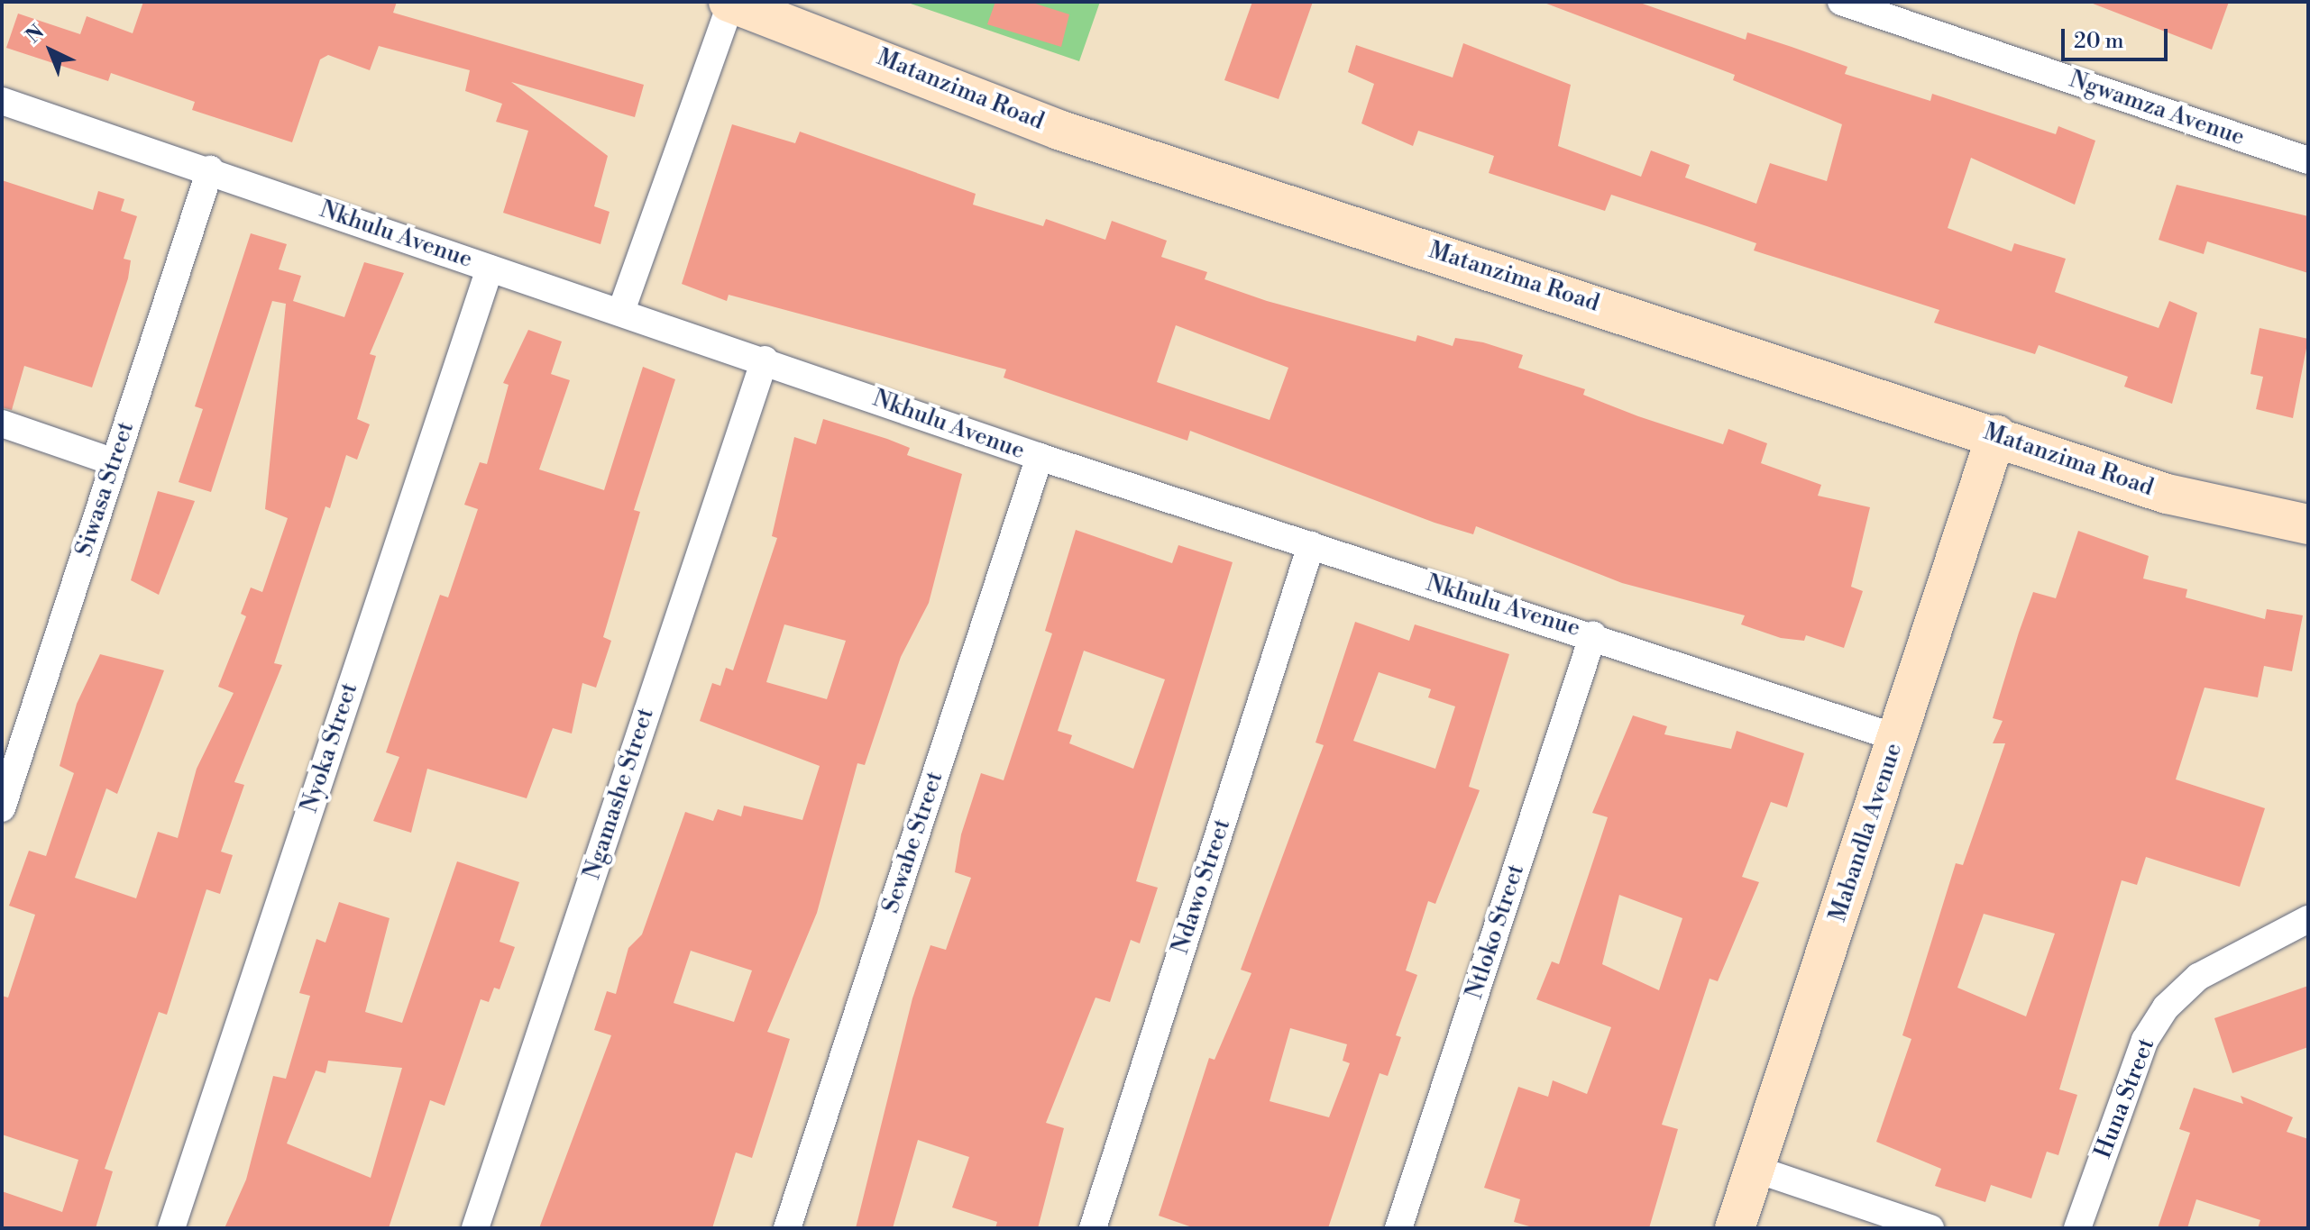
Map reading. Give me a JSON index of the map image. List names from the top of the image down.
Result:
{
  "streets": {
    "street": [
      "Matanzima Road",
      "Ngwamza Avenue",
      "Nkhulu Avenue",
      "Siwasa Street",
      "Nyoka Street",
      "Ngamashe Street",
      "Mabandla Avenue",
      "Sewabe Street",
      "Ndawo Street",
      "Ntloko Street",
      "Huna Street"
    ]
  },
  "crossings": [
    ["Matanzima Road", "Mabandla Avenue"],
    ["Nkhulu Avenue", "Siwasa Street"],
    ["Nkhulu Avenue", "Nyoka Street"],
    ["Nkhulu Avenue", "Ngamashe Street"],
    ["Nkhulu Avenue", "Mabandla Avenue"],
    ["Nkhulu Avenue", "Sewabe Street"],
    ["Nkhulu Avenue", "Ndawo Street"],
    ["Nkhulu Avenue", "Ntloko Street"]
  ],
  "scale_bar": "20 m",
  "north": "top left"
}
